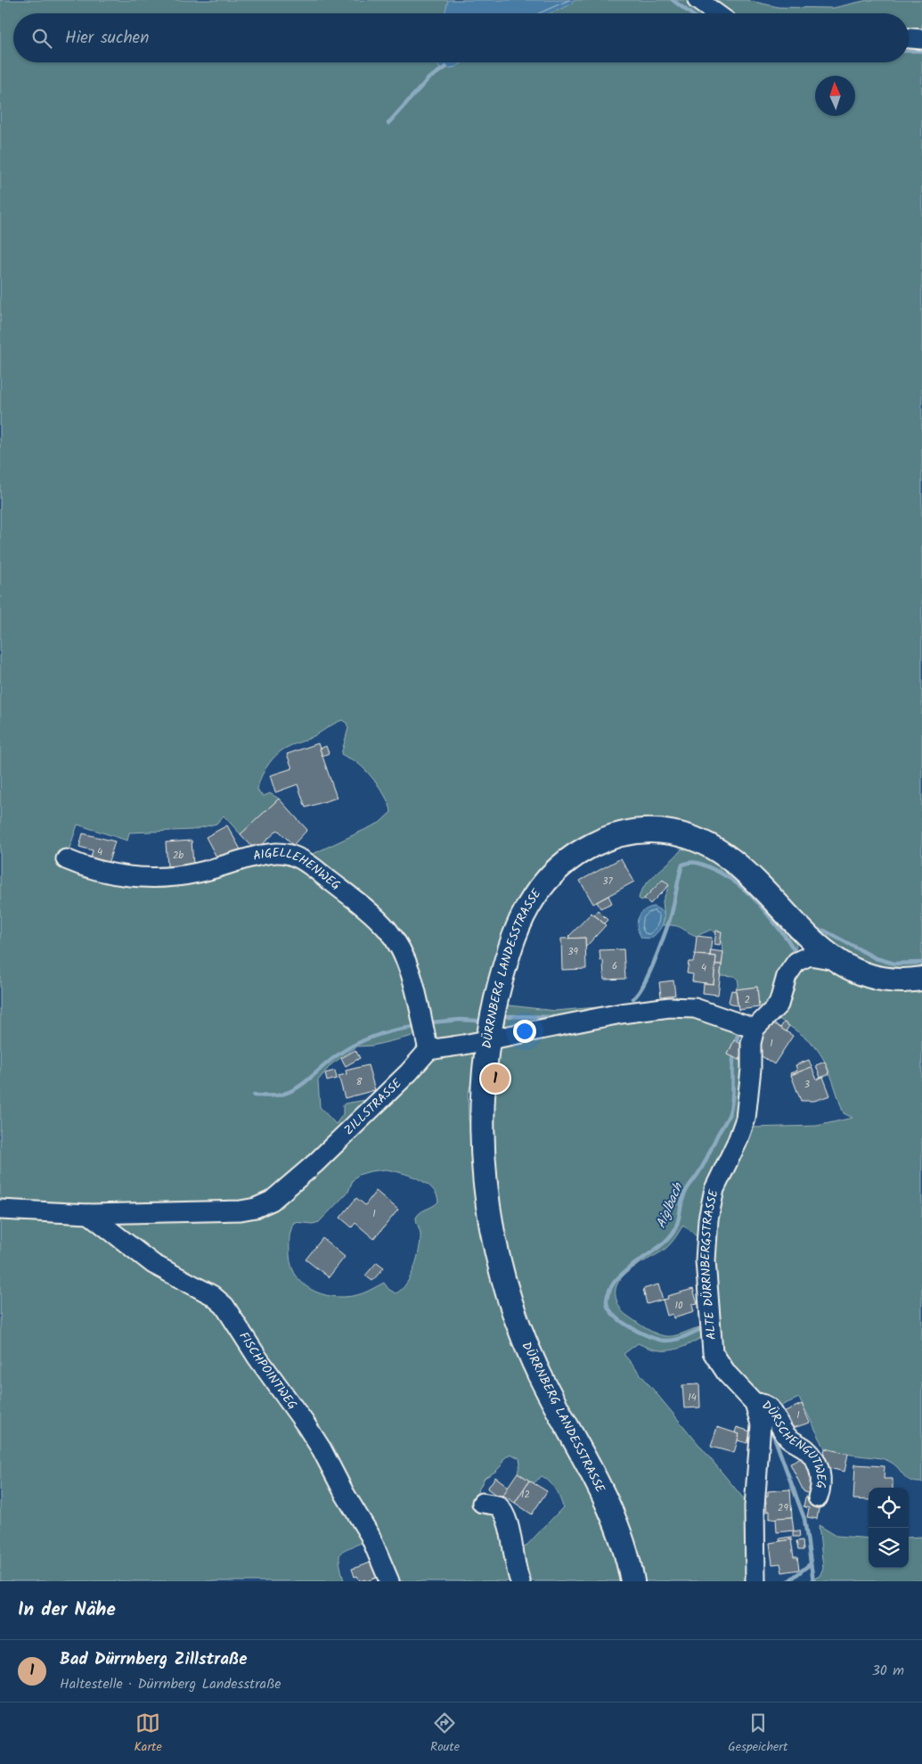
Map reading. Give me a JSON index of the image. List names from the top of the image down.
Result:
{
  "streets": {
    "main road": ["DÜRRNBERG LANDESSTRASSE"],
    "street": [
      "AIGELLEHENWEG",
      "ZILLSTRASSE",
      "ALTE DÜRRNBERGSTRASSE",
      "FISCHPOINTWEG",
      "DÜRSCHENGUTWEG"
    ]
  },
  "crossings": [
    ["AIGELLEHENWEG", "ZILLSTRASSE"],
    ["ZILLSTRASSE", "FISCHPOINTWEG"],
    ["ALTE DÜRRNBERGSTRASSE", "DÜRSCHENGUTWEG"]
  ],
  "water": ["Aiglbach"],
  "house_numbers": [
    "4",
    "2b",
    "37",
    "39",
    "6",
    "4",
    "2",
    "1",
    "8",
    "3",
    "1",
    "10",
    "14",
    "1",
    "12",
    "29"
  ],
  "north": "top",
  "page": {
    "search": "Hier suchen",
    "pins": "1",
    "heading": "In der Nähe",
    "list": [
      {
        "mark": "1",
        "name": "Bad Dürrnberg Zillstraße",
        "note": "Haltestelle · Dürrnberg Landesstraße",
        "value": "30 m"
      }
    ],
    "nav": ["Karte", "Route", "Gespeichert"]
  }
}
